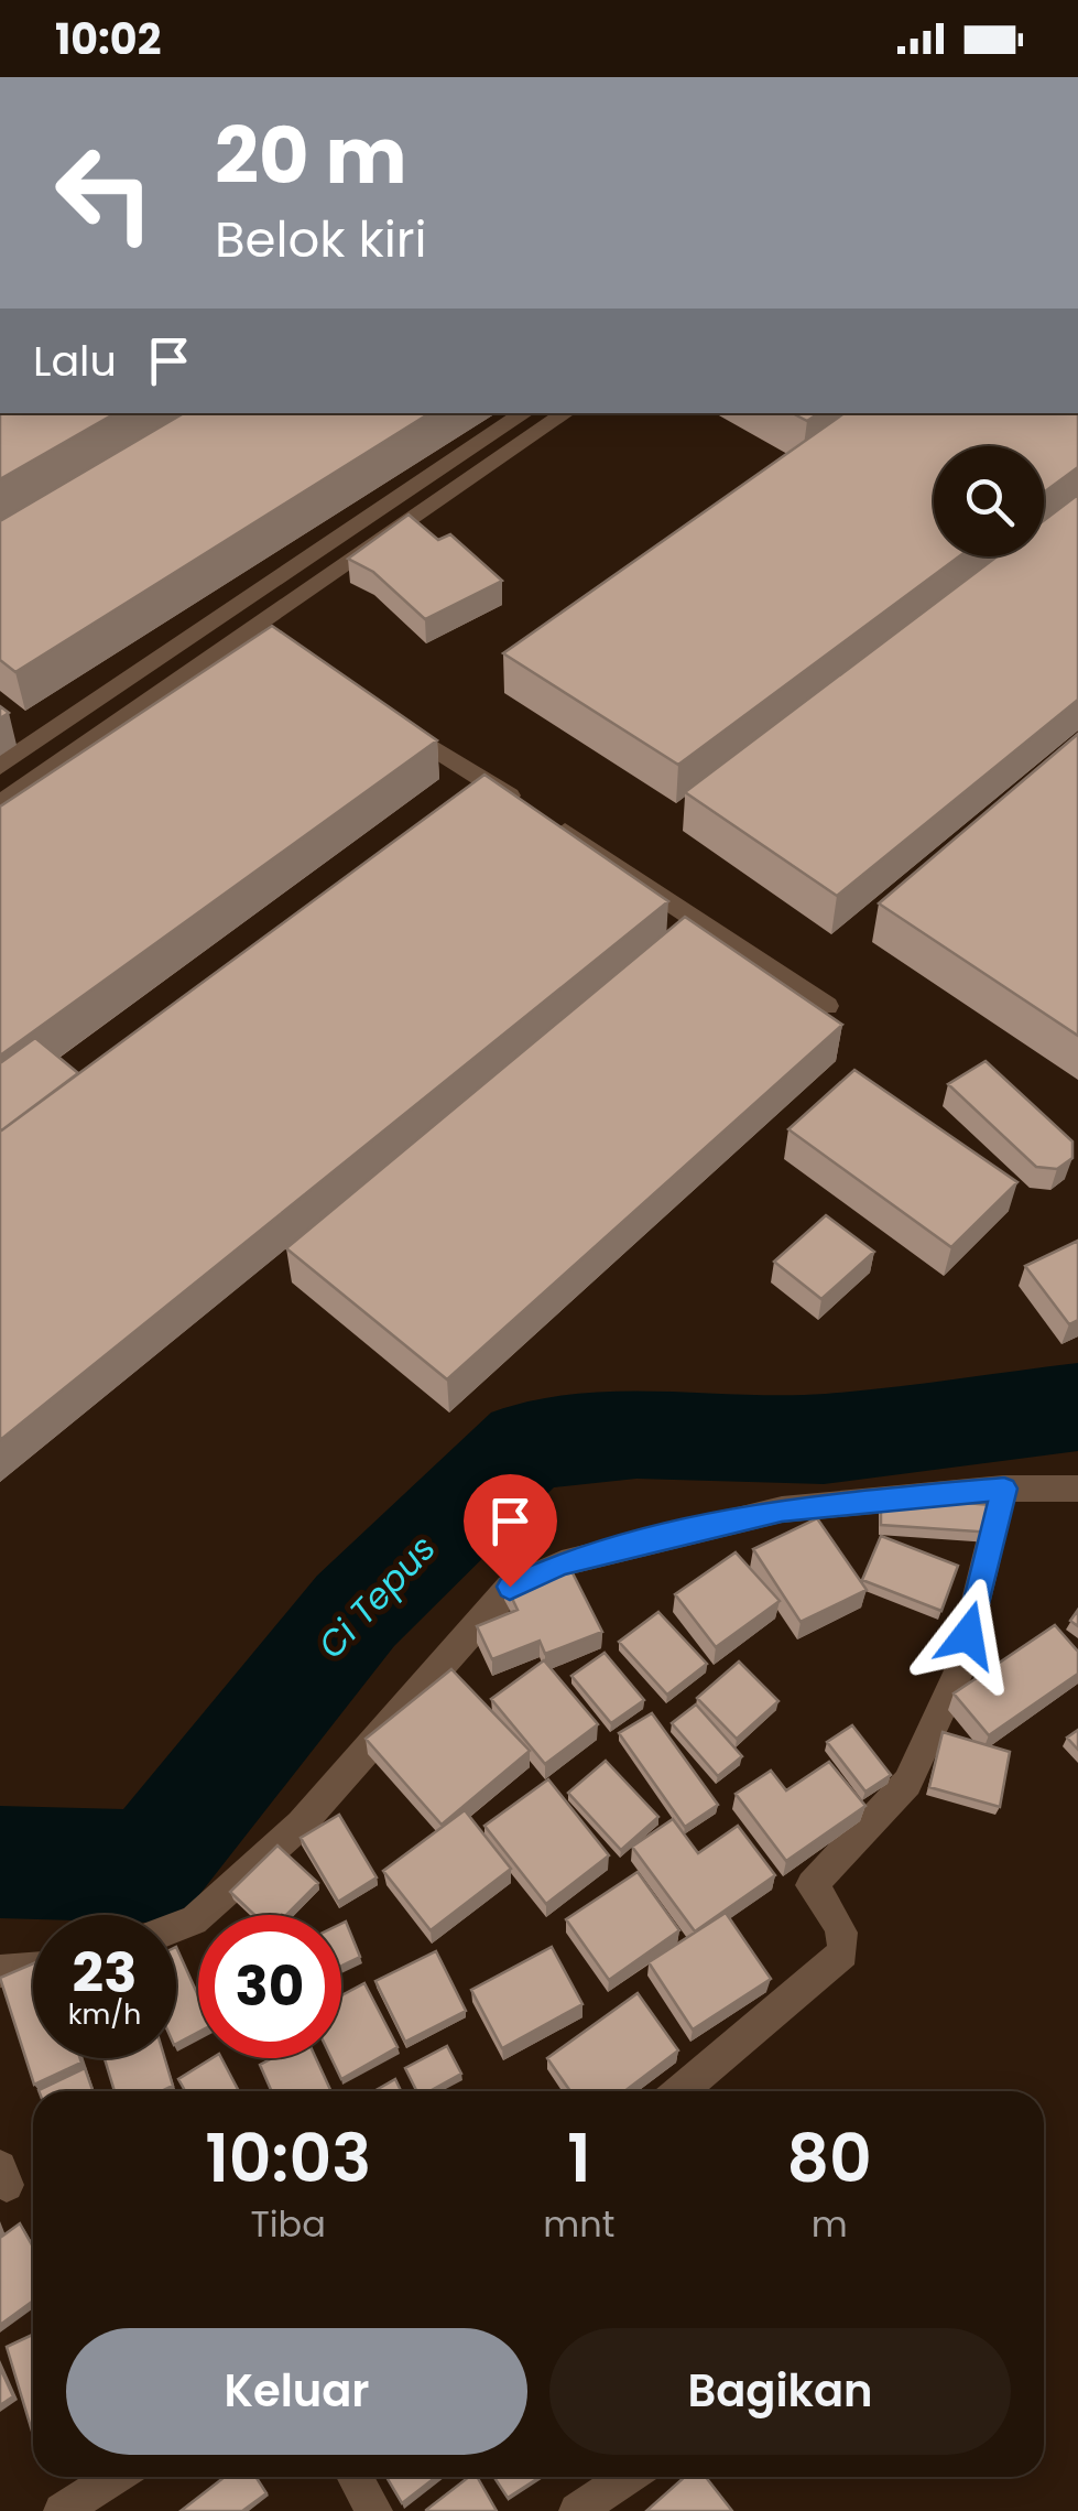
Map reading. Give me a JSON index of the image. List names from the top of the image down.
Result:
{
  "water": ["Ci Tepus"],
  "page": {
    "status": "10:02",
    "turn": ["20 m", "Belok kiri"],
    "then": "Lalu",
    "speed": "23 km/h",
    "limit": "30",
    "eta": [
      "10:03",
      "Tiba",
      "1",
      "mnt",
      "80",
      "m"
    ],
    "buttons": ["Keluar", "Bagikan"]
  }
}
